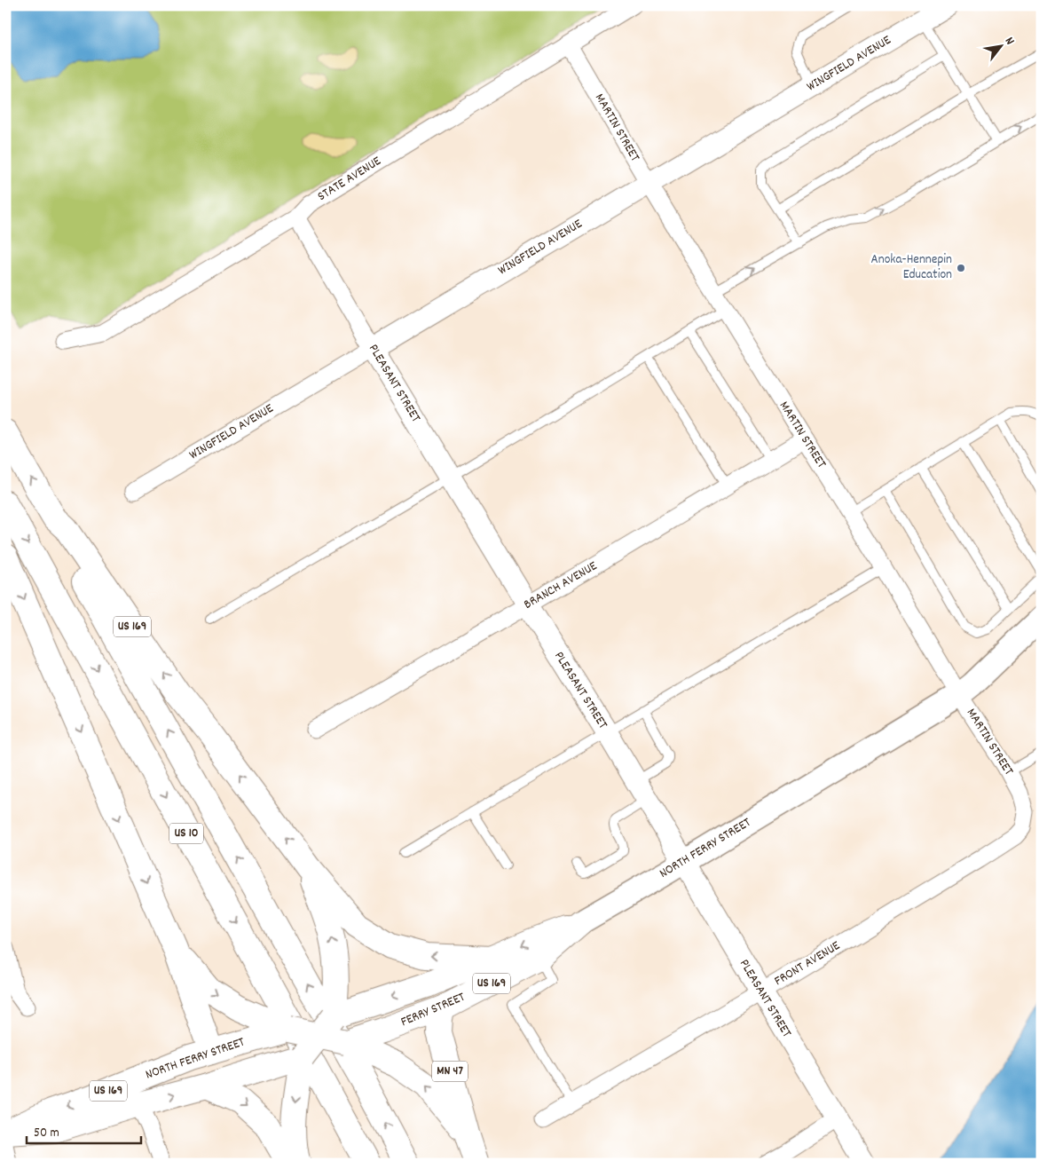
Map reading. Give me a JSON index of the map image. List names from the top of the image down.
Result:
{
  "streets": {
    "highway": [
      "US 169",
      "US 10",
      "NORTH FERRY STREET",
      "FERRY STREET",
      "MN 47"
    ],
    "street": [
      "WINGFIELD AVENUE",
      "MARTIN STREET",
      "STATE AVENUE",
      "PLEASANT STREET",
      "BRANCH AVENUE",
      "FRONT AVENUE"
    ]
  },
  "crossings": [
    ["WINGFIELD AVENUE", "MARTIN STREET"],
    ["WINGFIELD AVENUE", "PLEASANT STREET"],
    ["MARTIN STREET", "STATE AVENUE"],
    ["MARTIN STREET", "BRANCH AVENUE"],
    ["MARTIN STREET", "NORTH FERRY STREET"],
    ["MARTIN STREET", "FRONT AVENUE"],
    ["STATE AVENUE", "PLEASANT STREET"],
    ["PLEASANT STREET", "BRANCH AVENUE"],
    ["PLEASANT STREET", "NORTH FERRY STREET"],
    ["PLEASANT STREET", "FRONT AVENUE"],
    ["US 169", "US 10"],
    ["US 169", "NORTH FERRY STREET"],
    ["NORTH FERRY STREET", "FERRY STREET"],
    ["FERRY STREET", "MN 47"]
  ],
  "one_way": ["NORTH FERRY STREET"],
  "places": ["Anoka-Hennepin Education"],
  "scale_bar": "50 m",
  "north": "top right"
}
